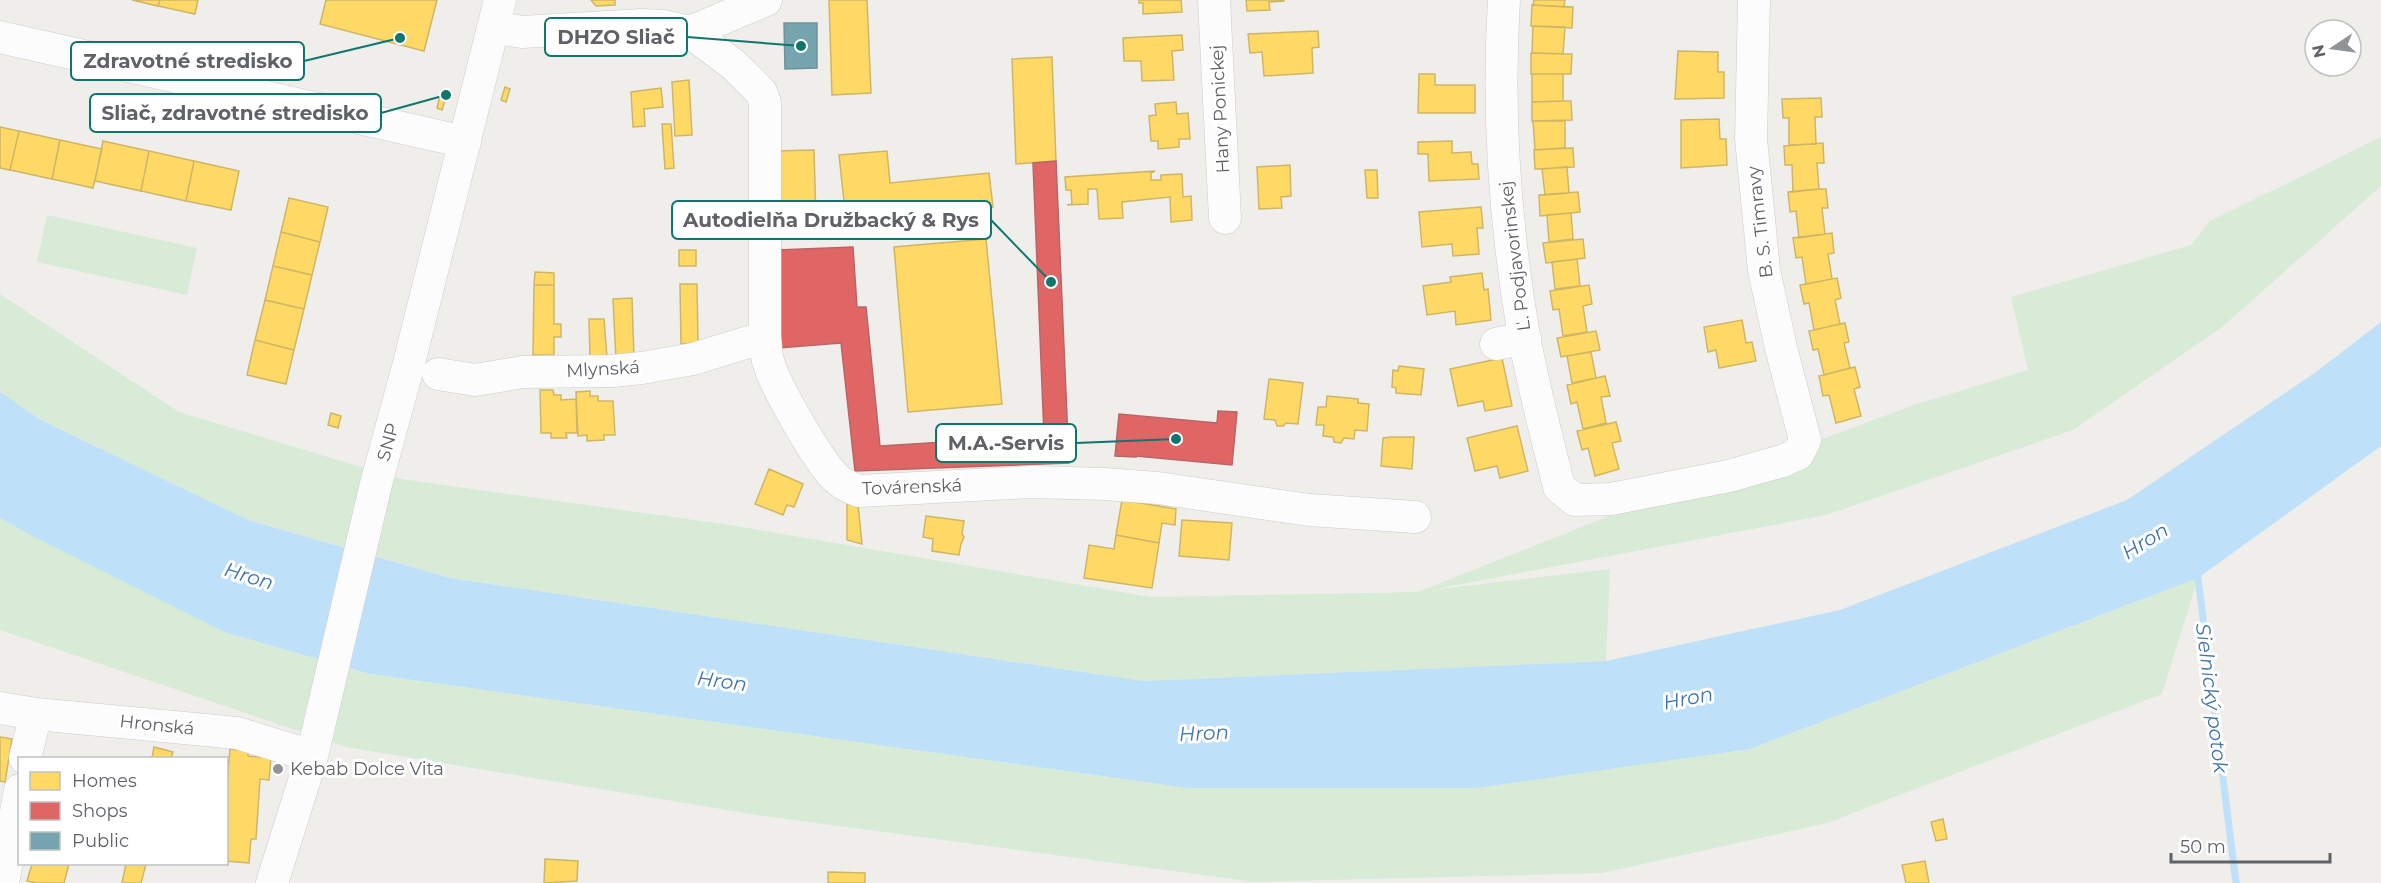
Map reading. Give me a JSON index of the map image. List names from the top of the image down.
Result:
{
  "streets": {
    "street": [
      "Hany Ponickej",
      "B. S. Timravy",
      "Ľ. Podjavorinskej",
      "Mlynská",
      "SNP",
      "Továrenská",
      "Hronská"
    ]
  },
  "crossings": [
    ["B. S. Timravy", "Ľ. Podjavorinskej"],
    ["Mlynská", "Továrenská"],
    ["SNP", "Továrenská"],
    ["SNP", "Hronská"]
  ],
  "water": ["Hron", "Sielnický potok"],
  "places": [
    "Zdravotné stredisko",
    "DHZO Sliač",
    "Sliač, zdravotné stredisko",
    "Autodielňa Družbacký & Rys",
    "M.A.-Servis",
    "Kebab Dolce Vita"
  ],
  "legend": ["Homes", "Shops", "Public"],
  "scale_bar": "50 m",
  "north": "left"
}
